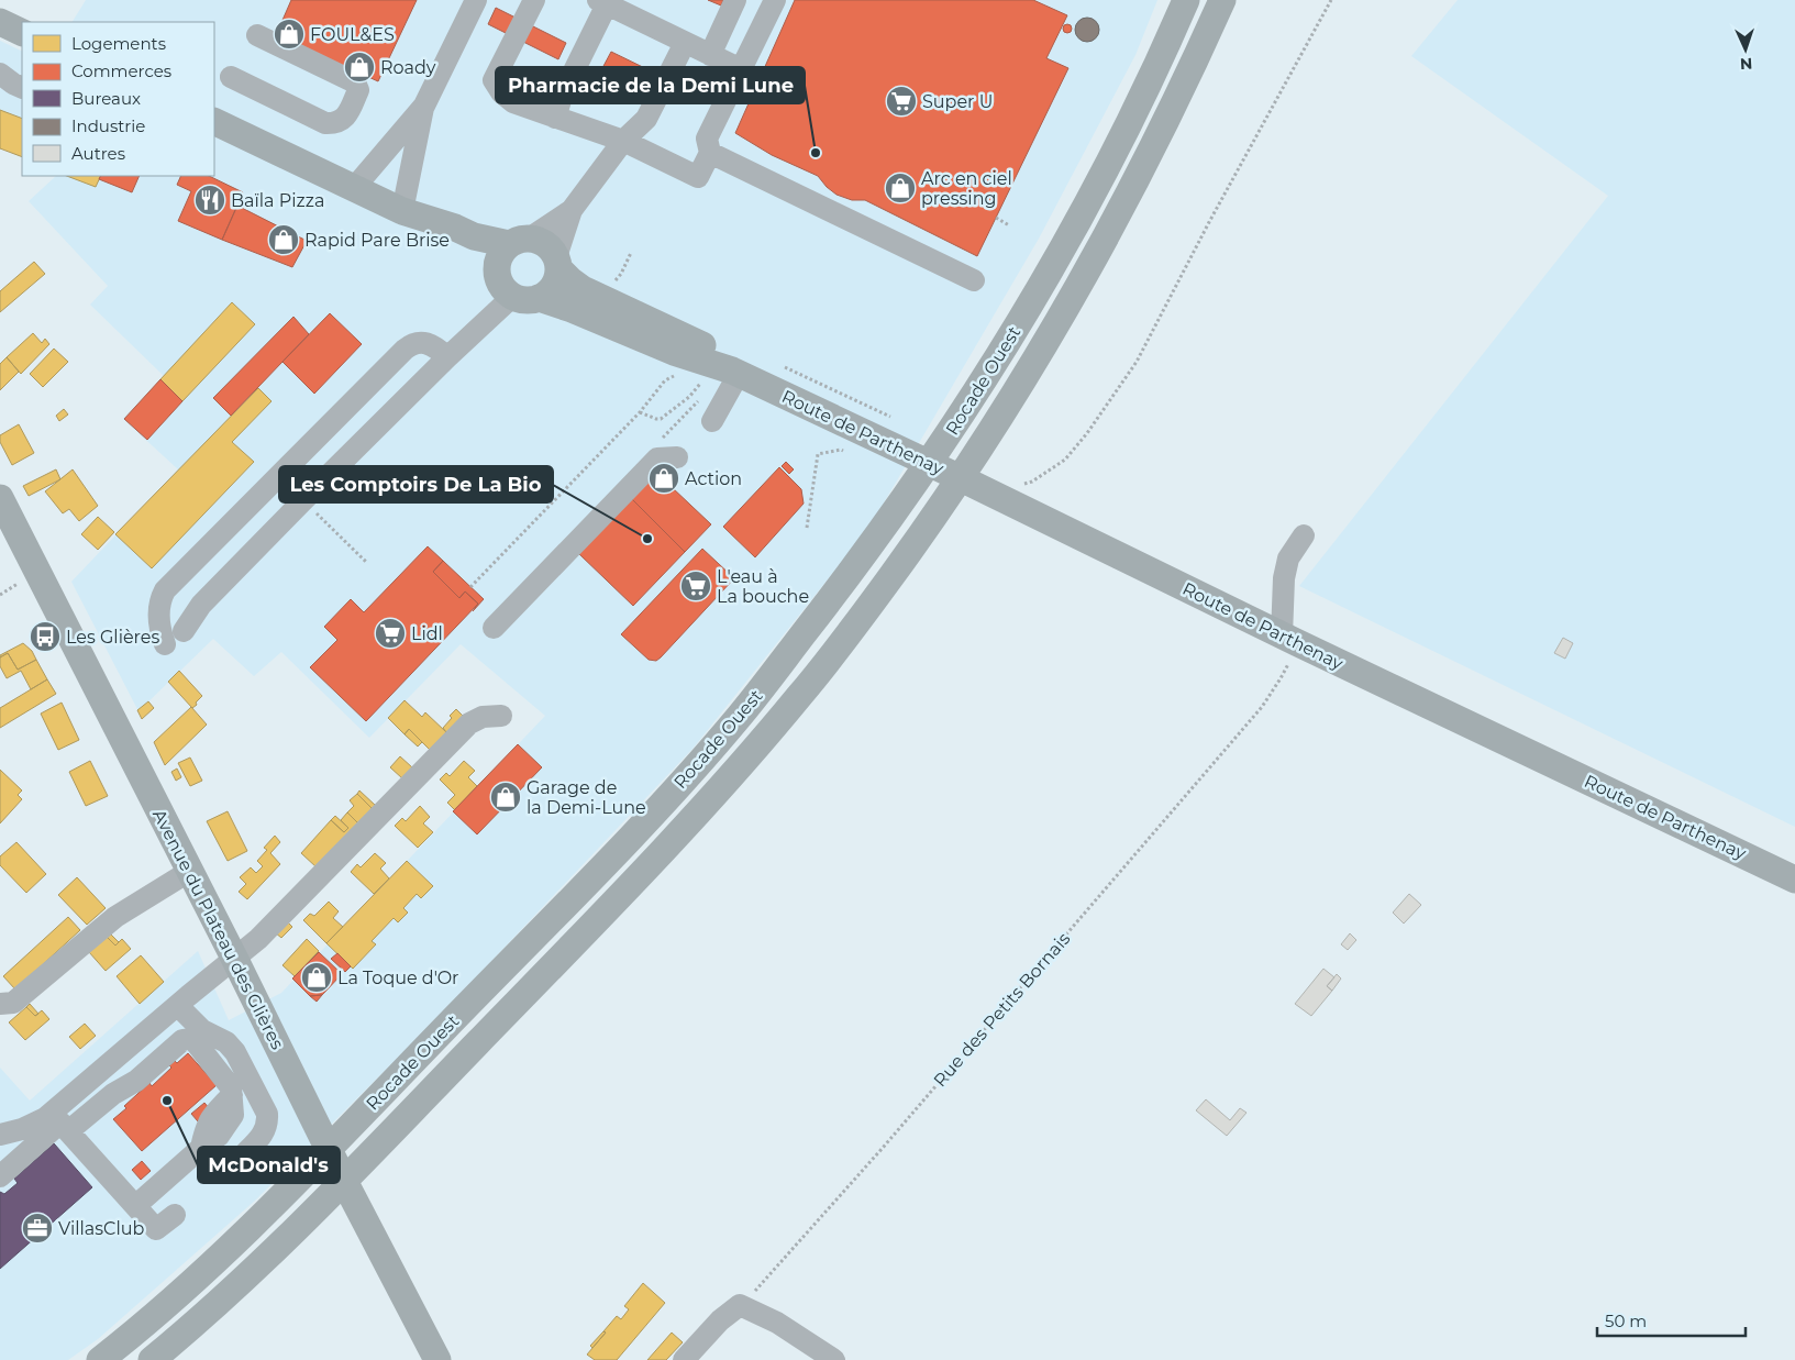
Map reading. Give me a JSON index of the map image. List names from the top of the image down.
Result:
{
  "streets": {
    "main road": ["Rocade Ouest", "Route de Parthenay", "Avenue du Plateau des Glières"],
    "path": ["Rue des Petits Bornais"]
  },
  "crossings": [
    ["Rocade Ouest", "Route de Parthenay"],
    ["Rocade Ouest", "Avenue du Plateau des Glières"],
    ["Route de Parthenay", "Rue des Petits Bornais"]
  ],
  "places": {
    "shop": [
      "FOUL&ES",
      "Roady",
      "Arc en ciel pressing",
      "Rapid Pare Brise",
      "Action",
      "Garage de la Demi-Lune",
      "La Toque d'Or"
    ],
    "supermarket": ["Super U", "L'eau à La bouche", "Lidl"],
    "other": ["Pharmacie de la Demi Lune", "Les Comptoirs De La Bio", "McDonald's"],
    "restaurant": ["Baïla Pizza"],
    "bus stop": ["Les Glières"],
    "office": ["VillasClub"]
  },
  "legend": [
    "Logements",
    "Commerces",
    "Bureaux",
    "Industrie",
    "Autres"
  ],
  "scale_bar": "50 m",
  "north": "bottom"
}
